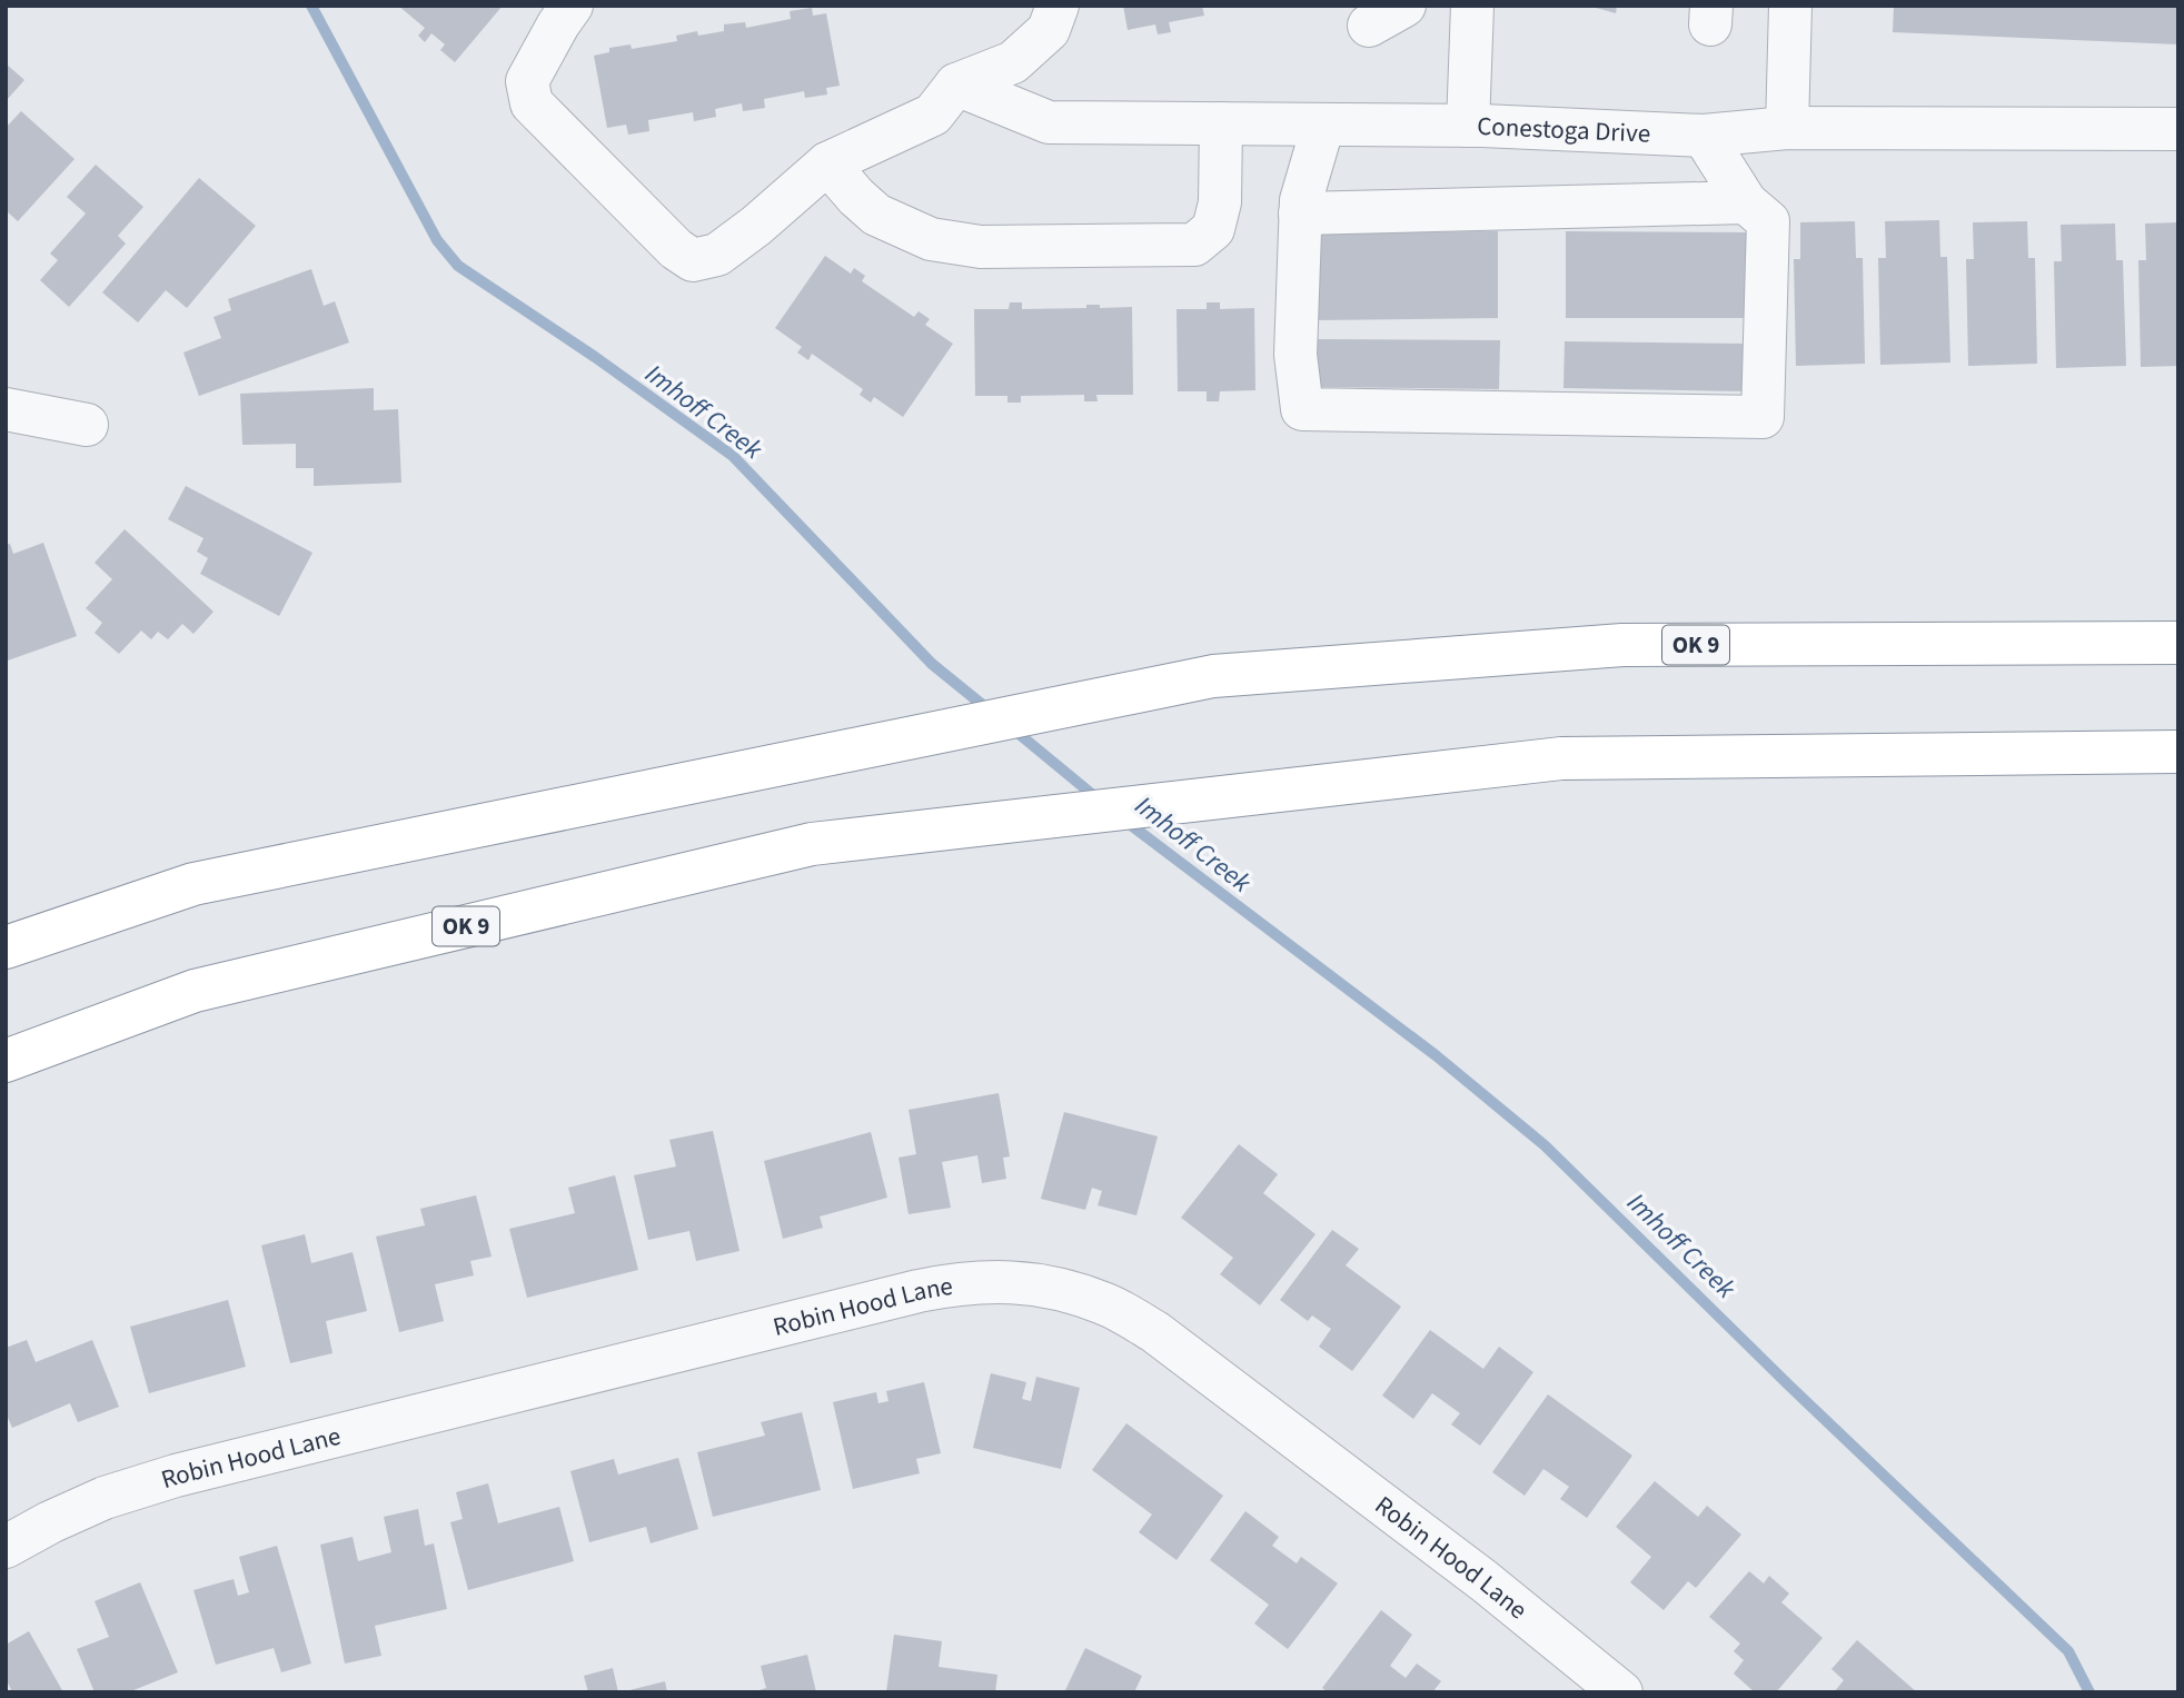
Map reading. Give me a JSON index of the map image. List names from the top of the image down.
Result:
{
  "streets": {
    "highway": ["OK 9"],
    "street": ["Conestoga Drive", "Robin Hood Lane"]
  },
  "water": ["Imhoff Creek"]
}
